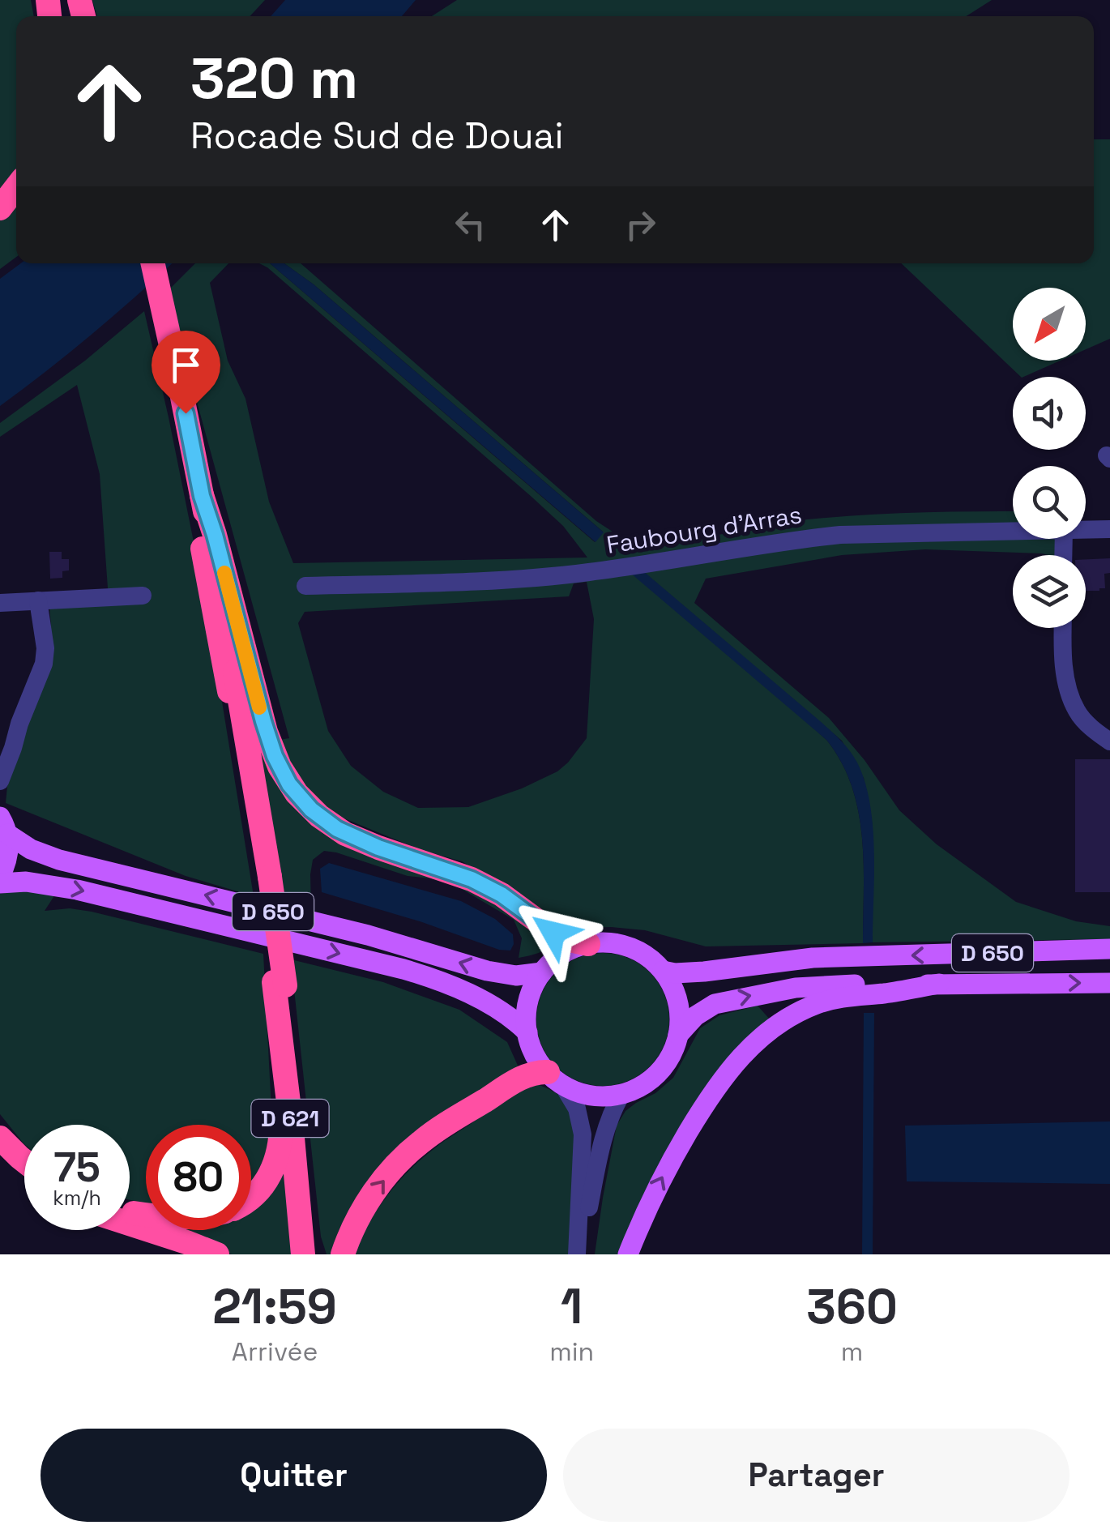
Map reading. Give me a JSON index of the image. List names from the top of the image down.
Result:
{
  "streets": {
    "highway": ["D 621"],
    "main road": ["D 650"],
    "street": ["Faubourg d'Arras"]
  },
  "north": "bottom left",
  "page": {
    "turn": ["320 m", "Rocade Sud de Douai"],
    "speed": "75 km/h",
    "limit": "80",
    "eta": [
      "21:59",
      "Arrivée",
      "1",
      "min",
      "360",
      "m"
    ],
    "buttons": ["Quitter", "Partager"]
  }
}
